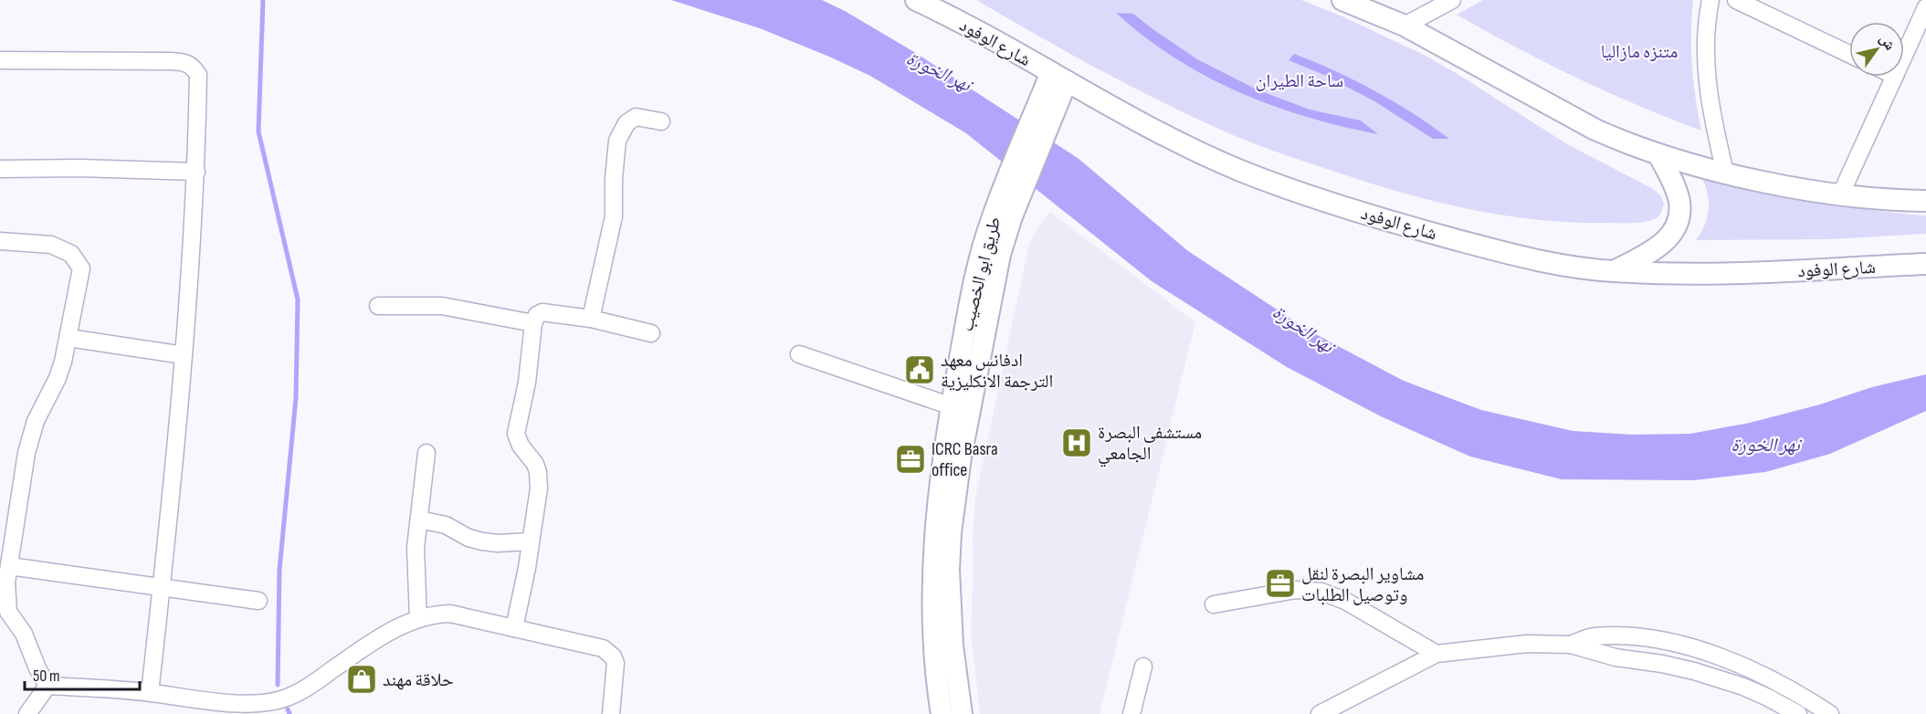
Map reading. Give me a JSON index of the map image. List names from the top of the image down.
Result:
{
  "streets": {
    "main road": ["شارع الوفود", "طريق ابو الخصيب"]
  },
  "crossings": [
    ["شارع الوفود", "طريق ابو الخصيب"]
  ],
  "water": ["نهر الخورة"],
  "parks": ["متنزه مازاليا", "ساحة الطيران"],
  "places": {
    "public building": ["ادفانس معهد الترجمة الانكليزية"],
    "hospital": ["مستشفى البصرة الجامعي"],
    "office": ["ICRC Basra office", "مشاوير البصرة لنقل وتوصيل الطلبات"],
    "shop": ["حلاقة مهند"]
  },
  "scale_bar": "50 m",
  "north": "top right"
}
